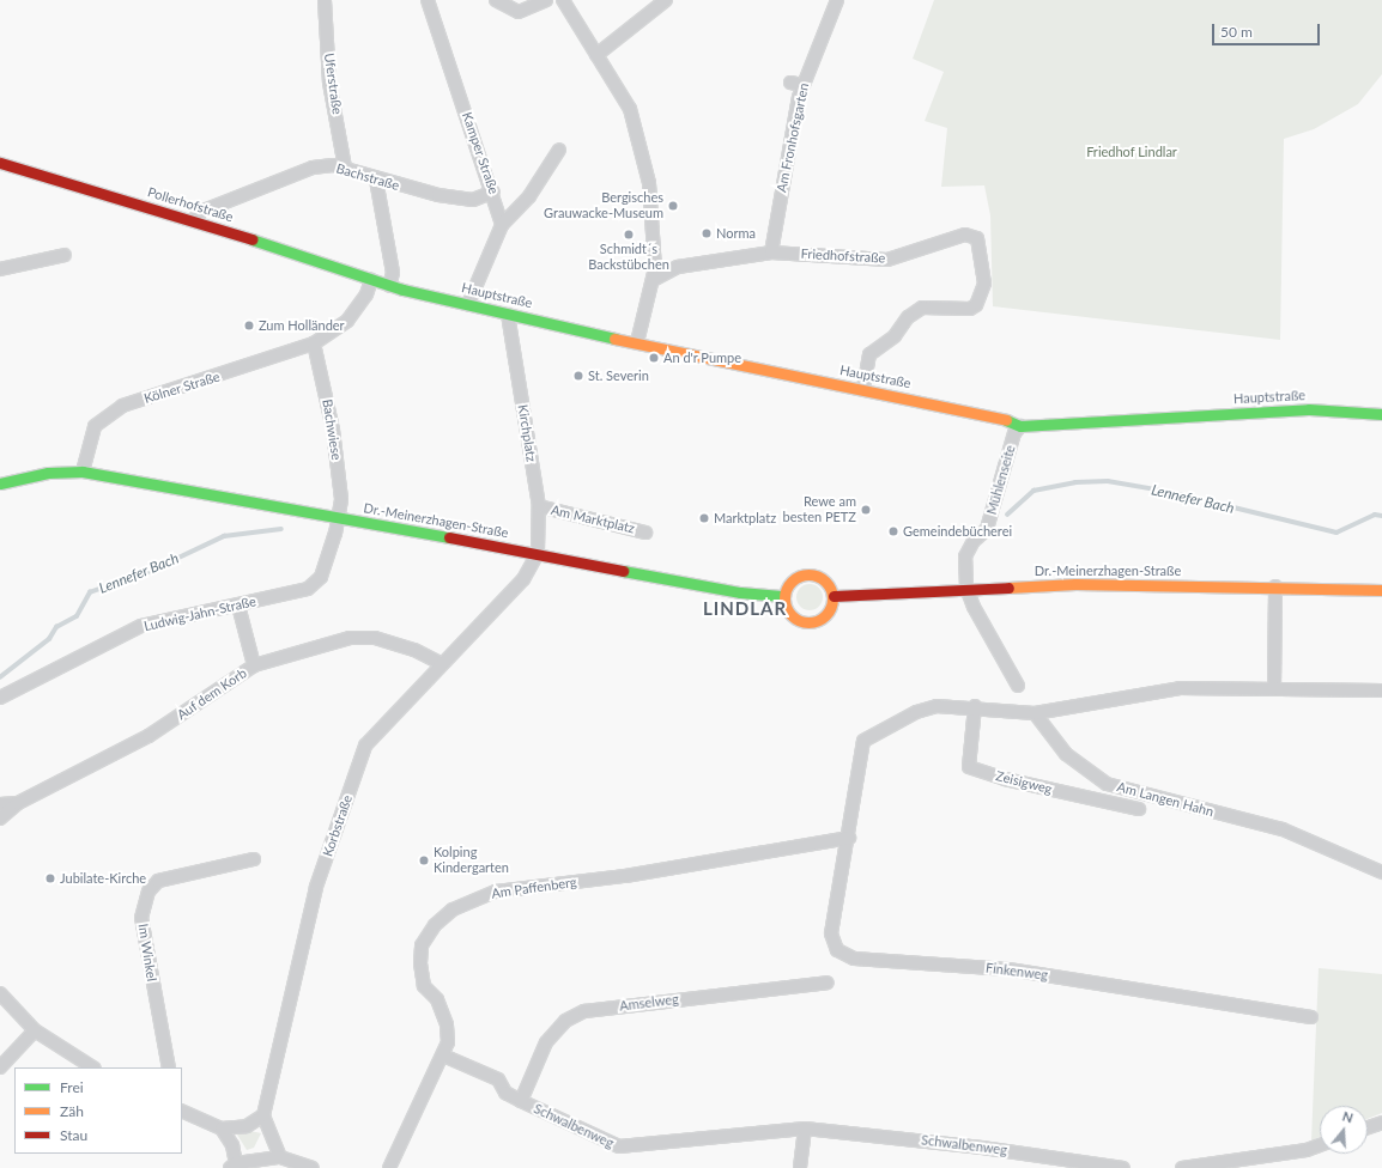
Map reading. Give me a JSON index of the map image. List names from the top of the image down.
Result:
{
  "streets": {
    "main road": ["Pollerhofstraße", "Hauptstraße", "Dr.-Meinerzhagen-Straße"],
    "street": [
      "Uferstraße",
      "Am Fronhofsgarten",
      "Kamper Straße",
      "Bachstraße",
      "Friedhofstraße",
      "Kölner Straße",
      "Bachwiese",
      "Kirchplatz",
      "Mühlenseite",
      "Am Marktplatz",
      "Ludwig-Jahn-Straße",
      "Auf dem Korb",
      "Zeisigweg",
      "Am Langen Hahn",
      "Korbstraße",
      "Am Paffenberg",
      "Im Winkel",
      "Finkenweg",
      "Amselweg",
      "Schwalbenweg"
    ]
  },
  "crossings": [
    ["Uferstraße", "Bachstraße"],
    ["Am Fronhofsgarten", "Friedhofstraße"],
    ["Kamper Straße", "Bachstraße"],
    ["Bachstraße", "Pollerhofstraße"],
    ["Pollerhofstraße", "Hauptstraße"],
    ["Pollerhofstraße", "Kölner Straße"],
    ["Friedhofstraße", "Hauptstraße"],
    ["Hauptstraße", "Kölner Straße"],
    ["Hauptstraße", "Kirchplatz"],
    ["Hauptstraße", "Mühlenseite"],
    ["Kölner Straße", "Bachwiese"],
    ["Kölner Straße", "Dr.-Meinerzhagen-Straße"],
    ["Bachwiese", "Dr.-Meinerzhagen-Straße"],
    ["Bachwiese", "Ludwig-Jahn-Straße"],
    ["Kirchplatz", "Am Marktplatz"],
    ["Kirchplatz", "Dr.-Meinerzhagen-Straße"],
    ["Kirchplatz", "Korbstraße"],
    ["Mühlenseite", "Dr.-Meinerzhagen-Straße"],
    ["Dr.-Meinerzhagen-Straße", "Ludwig-Jahn-Straße"],
    ["Dr.-Meinerzhagen-Straße", "Korbstraße"],
    ["Auf dem Korb", "Korbstraße"],
    ["Am Paffenberg", "Finkenweg"],
    ["Am Paffenberg", "Schwalbenweg"],
    ["Amselweg", "Schwalbenweg"]
  ],
  "districts": ["LINDLAR"],
  "water": ["Lennefer Bach"],
  "parks": ["Friedhof Lindlar"],
  "places": [
    "Bergisches Grauwacke-Museum",
    "Norma",
    "Schmidt´s Backstübchen",
    "Zum Holländer",
    "An d'r Pumpe",
    "St. Severin",
    "Rewe am besten PETZ",
    "Marktplatz",
    "Gemeindebücherei",
    "Kolping Kindergarten",
    "Jubilate-Kirche"
  ],
  "legend": ["Frei", "Zäh", "Stau"],
  "scale_bar": "50 m",
  "north": "top"
}
